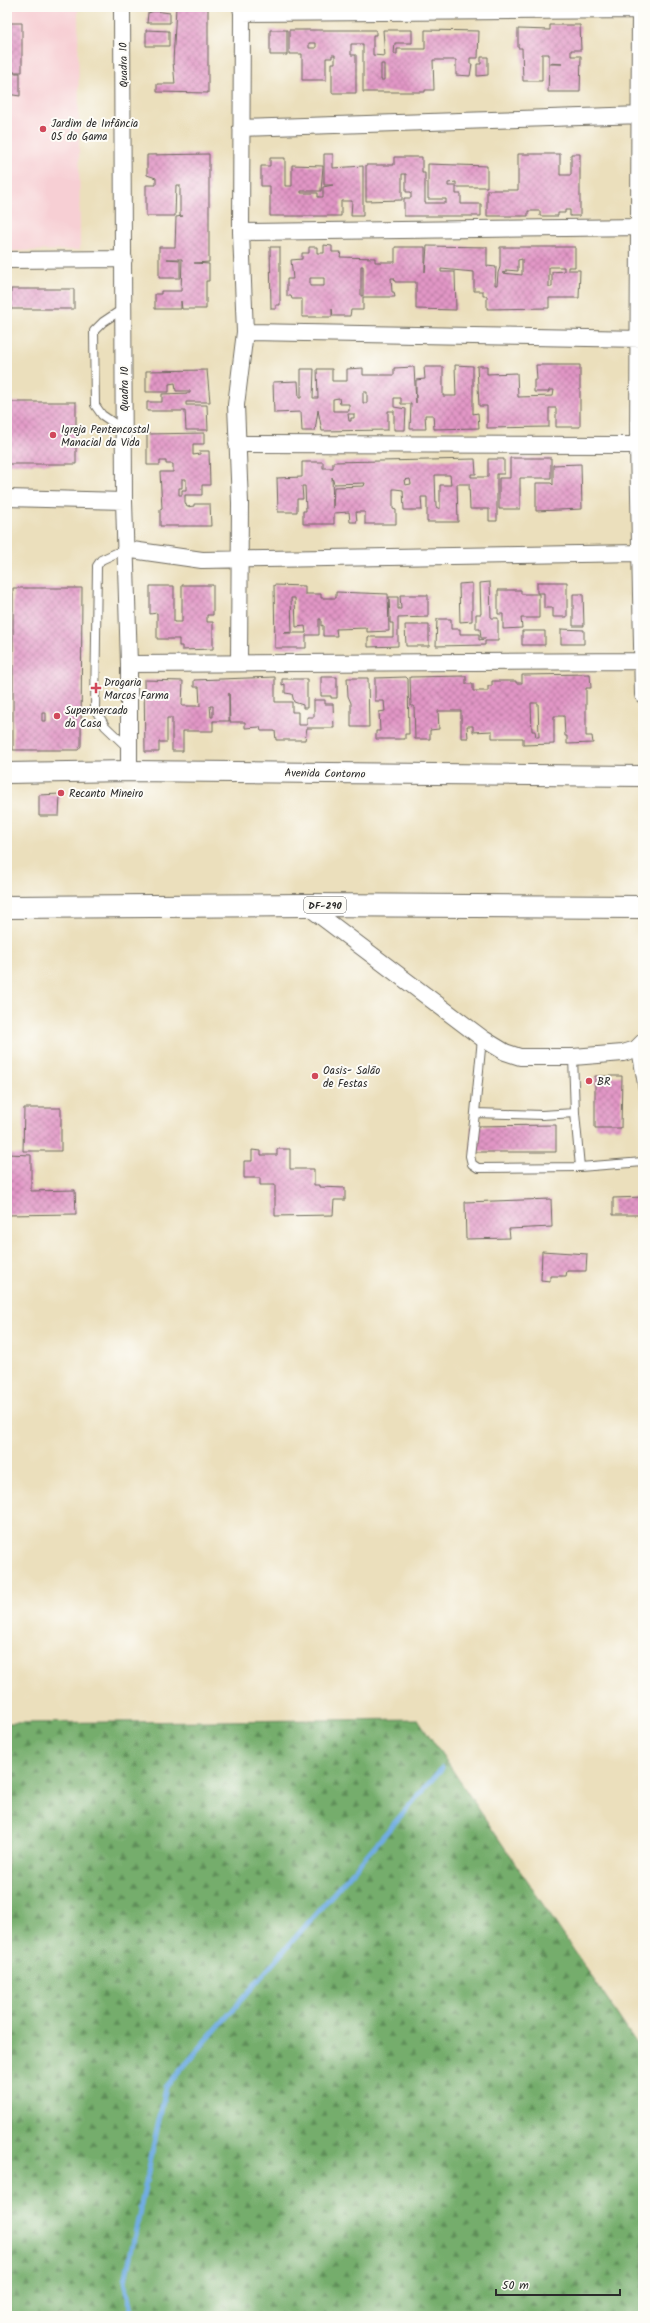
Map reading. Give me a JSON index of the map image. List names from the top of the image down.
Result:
{
  "streets": {
    "highway": ["DF-290"],
    "street": ["Quadra 10", "Avenida Contorno"]
  },
  "crossings": [
    ["Quadra 10", "Avenida Contorno"]
  ],
  "places": {
    "other": [
      "Jardim de Infância 05 do Gama",
      "Igreja Pentencostal Manacial da Vida",
      "Supermercado da Casa",
      "Recanto Mineiro",
      "Oasis- Salão de Festas",
      "BR"
    ],
    "health": ["Drogaria Marcos Farma"]
  },
  "scale_bar": "50 m"
}
